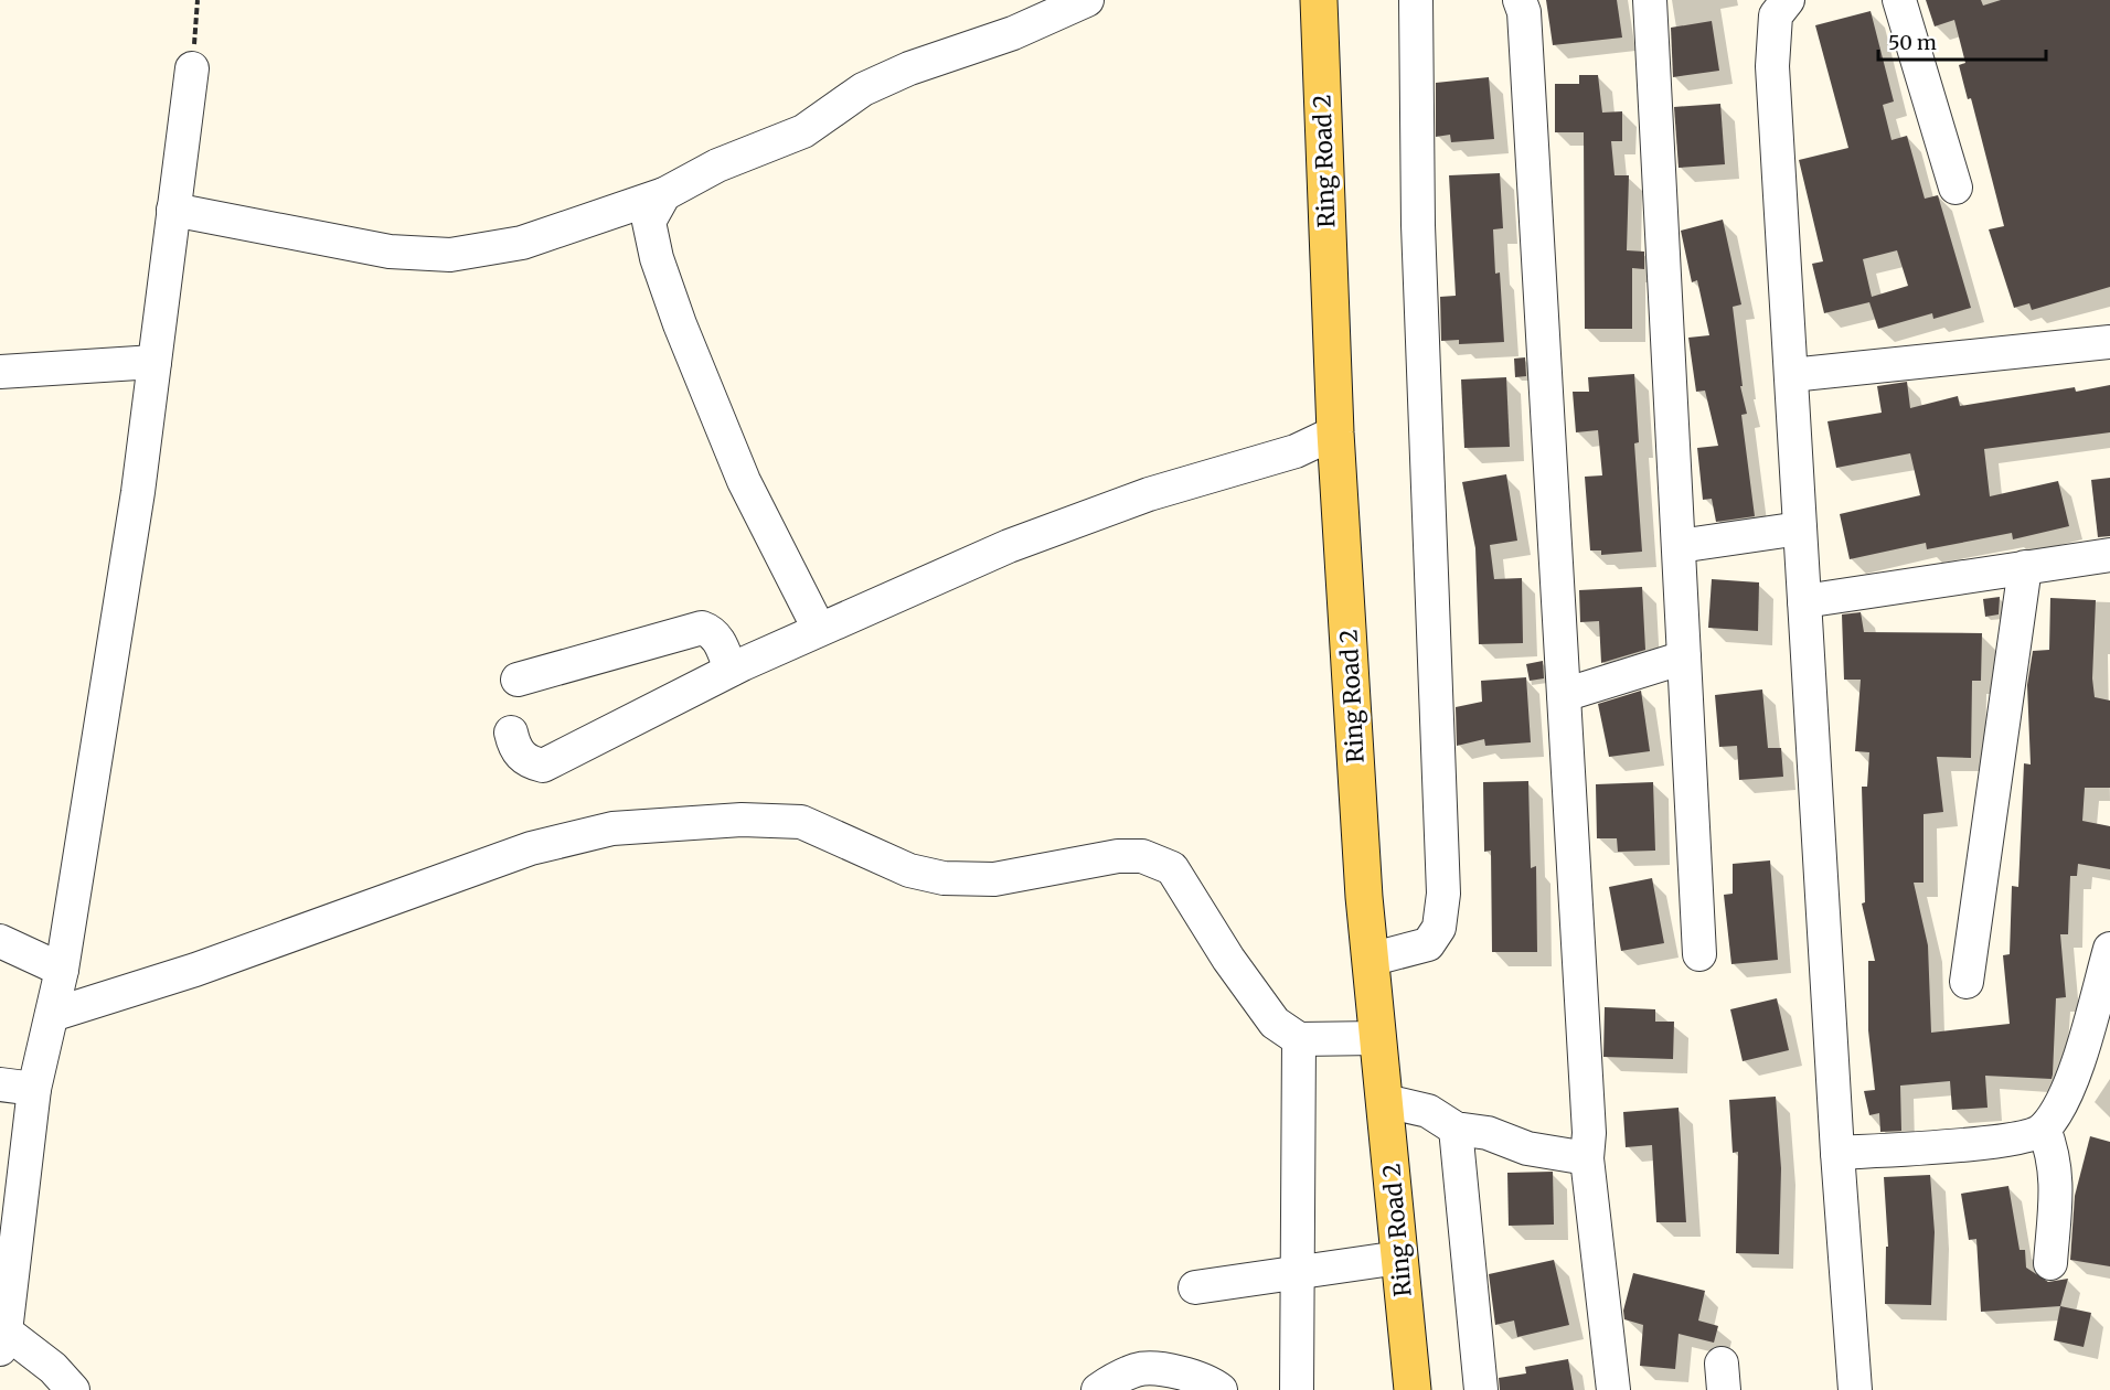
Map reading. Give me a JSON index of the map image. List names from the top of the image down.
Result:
{
  "streets": {
    "main road": ["Ring Road 2"]
  },
  "scale_bar": "50 m"
}
